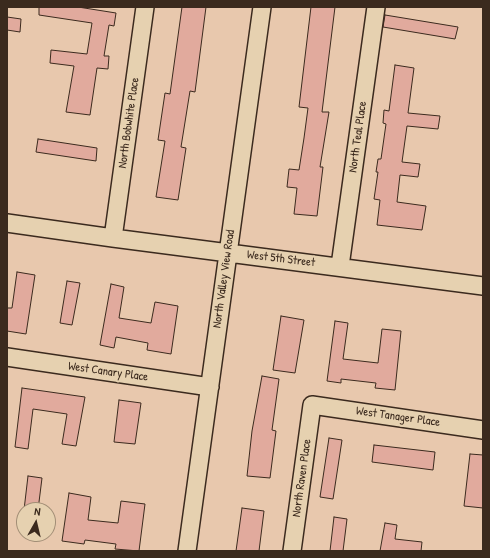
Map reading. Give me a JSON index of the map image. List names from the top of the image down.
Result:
{
  "streets": {
    "street": [
      "North Bobwhite Place",
      "North Teal Place",
      "West 5th Street",
      "North Valley View Road",
      "West Canary Place",
      "West Tanager Place",
      "North Raven Place"
    ]
  },
  "crossings": [
    ["North Bobwhite Place", "West 5th Street"],
    ["North Teal Place", "West 5th Street"],
    ["West 5th Street", "North Valley View Road"],
    ["North Valley View Road", "West Canary Place"],
    ["West Tanager Place", "North Raven Place"]
  ],
  "north": "top"
}
